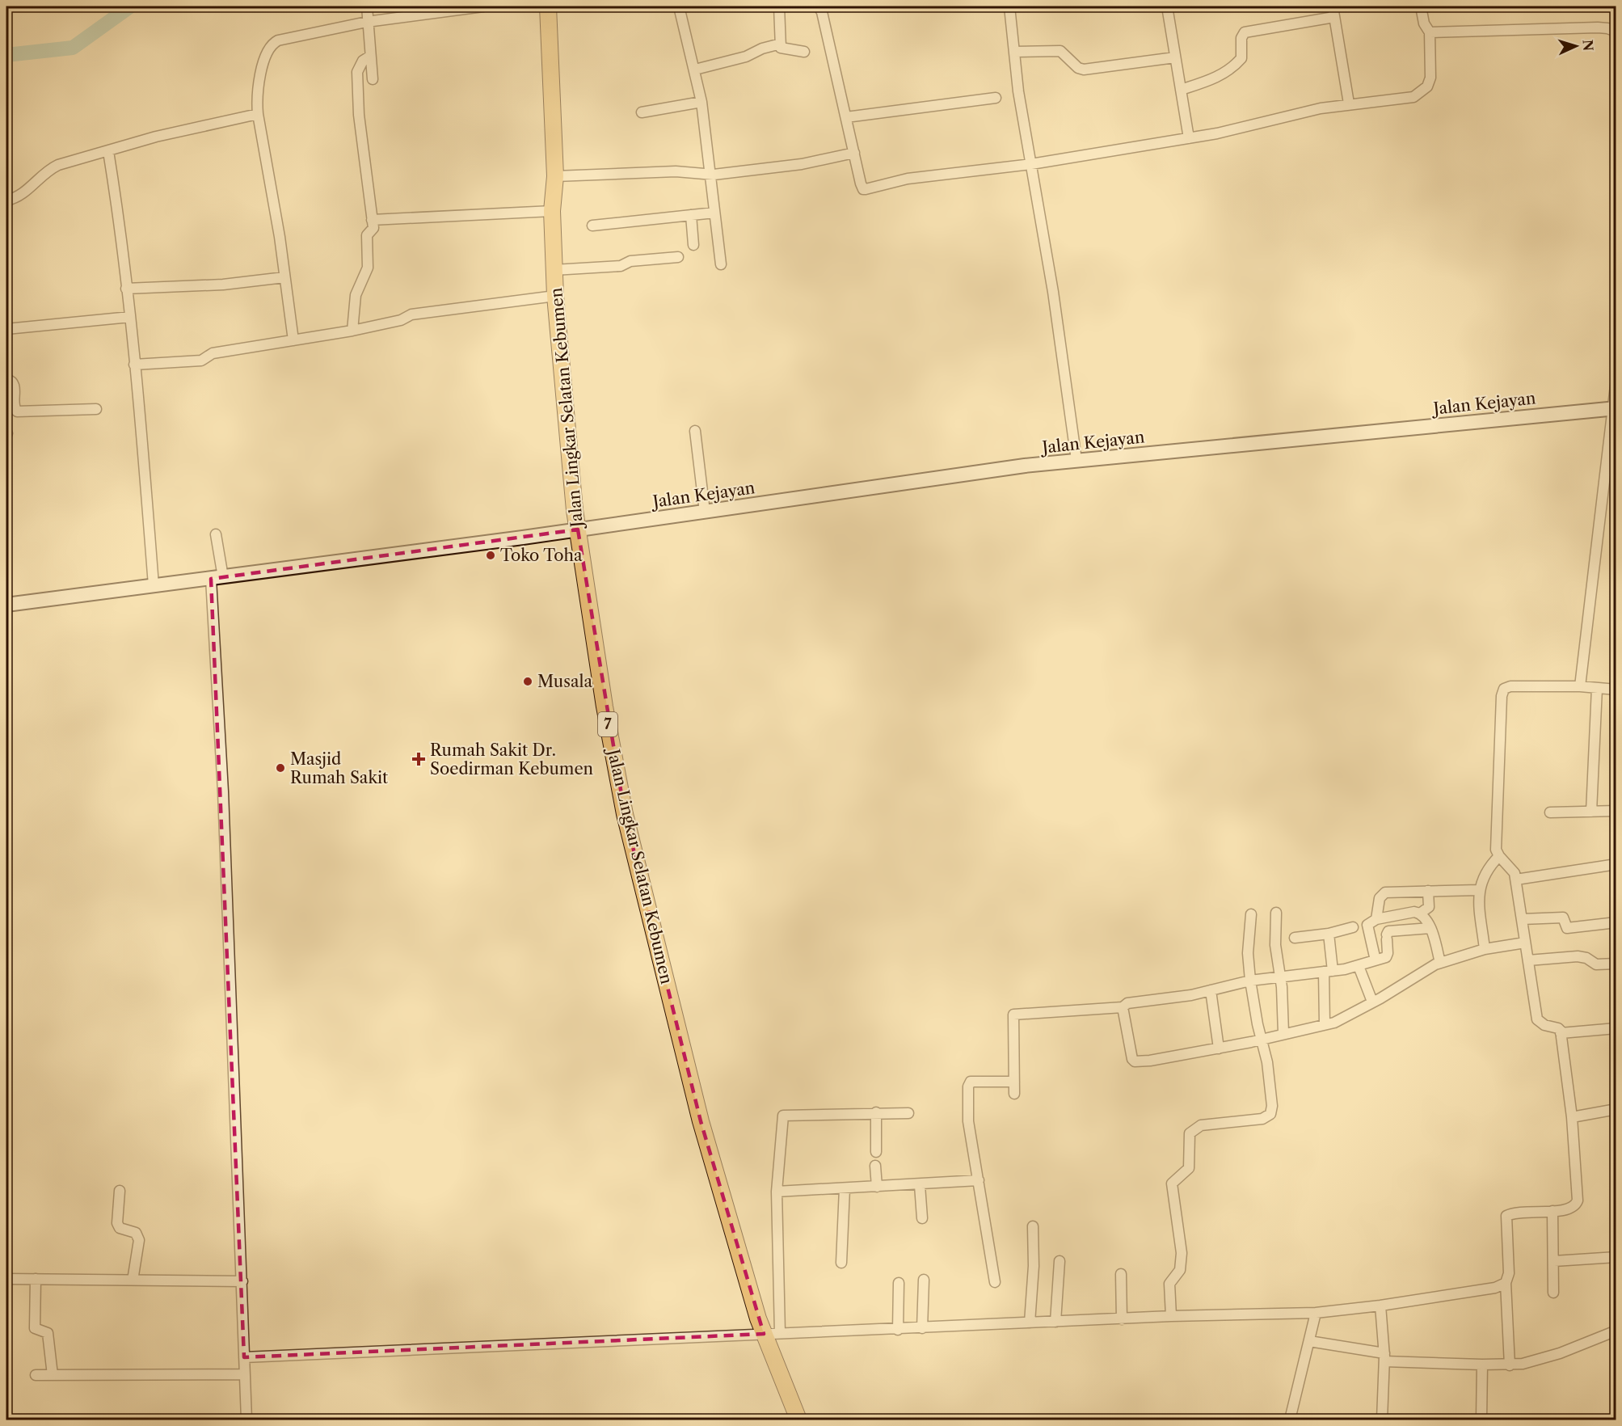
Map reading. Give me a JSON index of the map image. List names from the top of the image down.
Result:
{
  "streets": {
    "highway": ["Jalan Lingkar Selatan Kebumen", "7"],
    "main road": ["Jalan Kejayan"]
  },
  "crossings": [
    ["Jalan Kejayan", "Jalan Lingkar Selatan Kebumen"]
  ],
  "places": {
    "other": ["Toko Toha", "Musala", "Masjid Rumah Sakit"],
    "health": ["Rumah Sakit Dr. Soedirman Kebumen"]
  },
  "north": "right"
}
